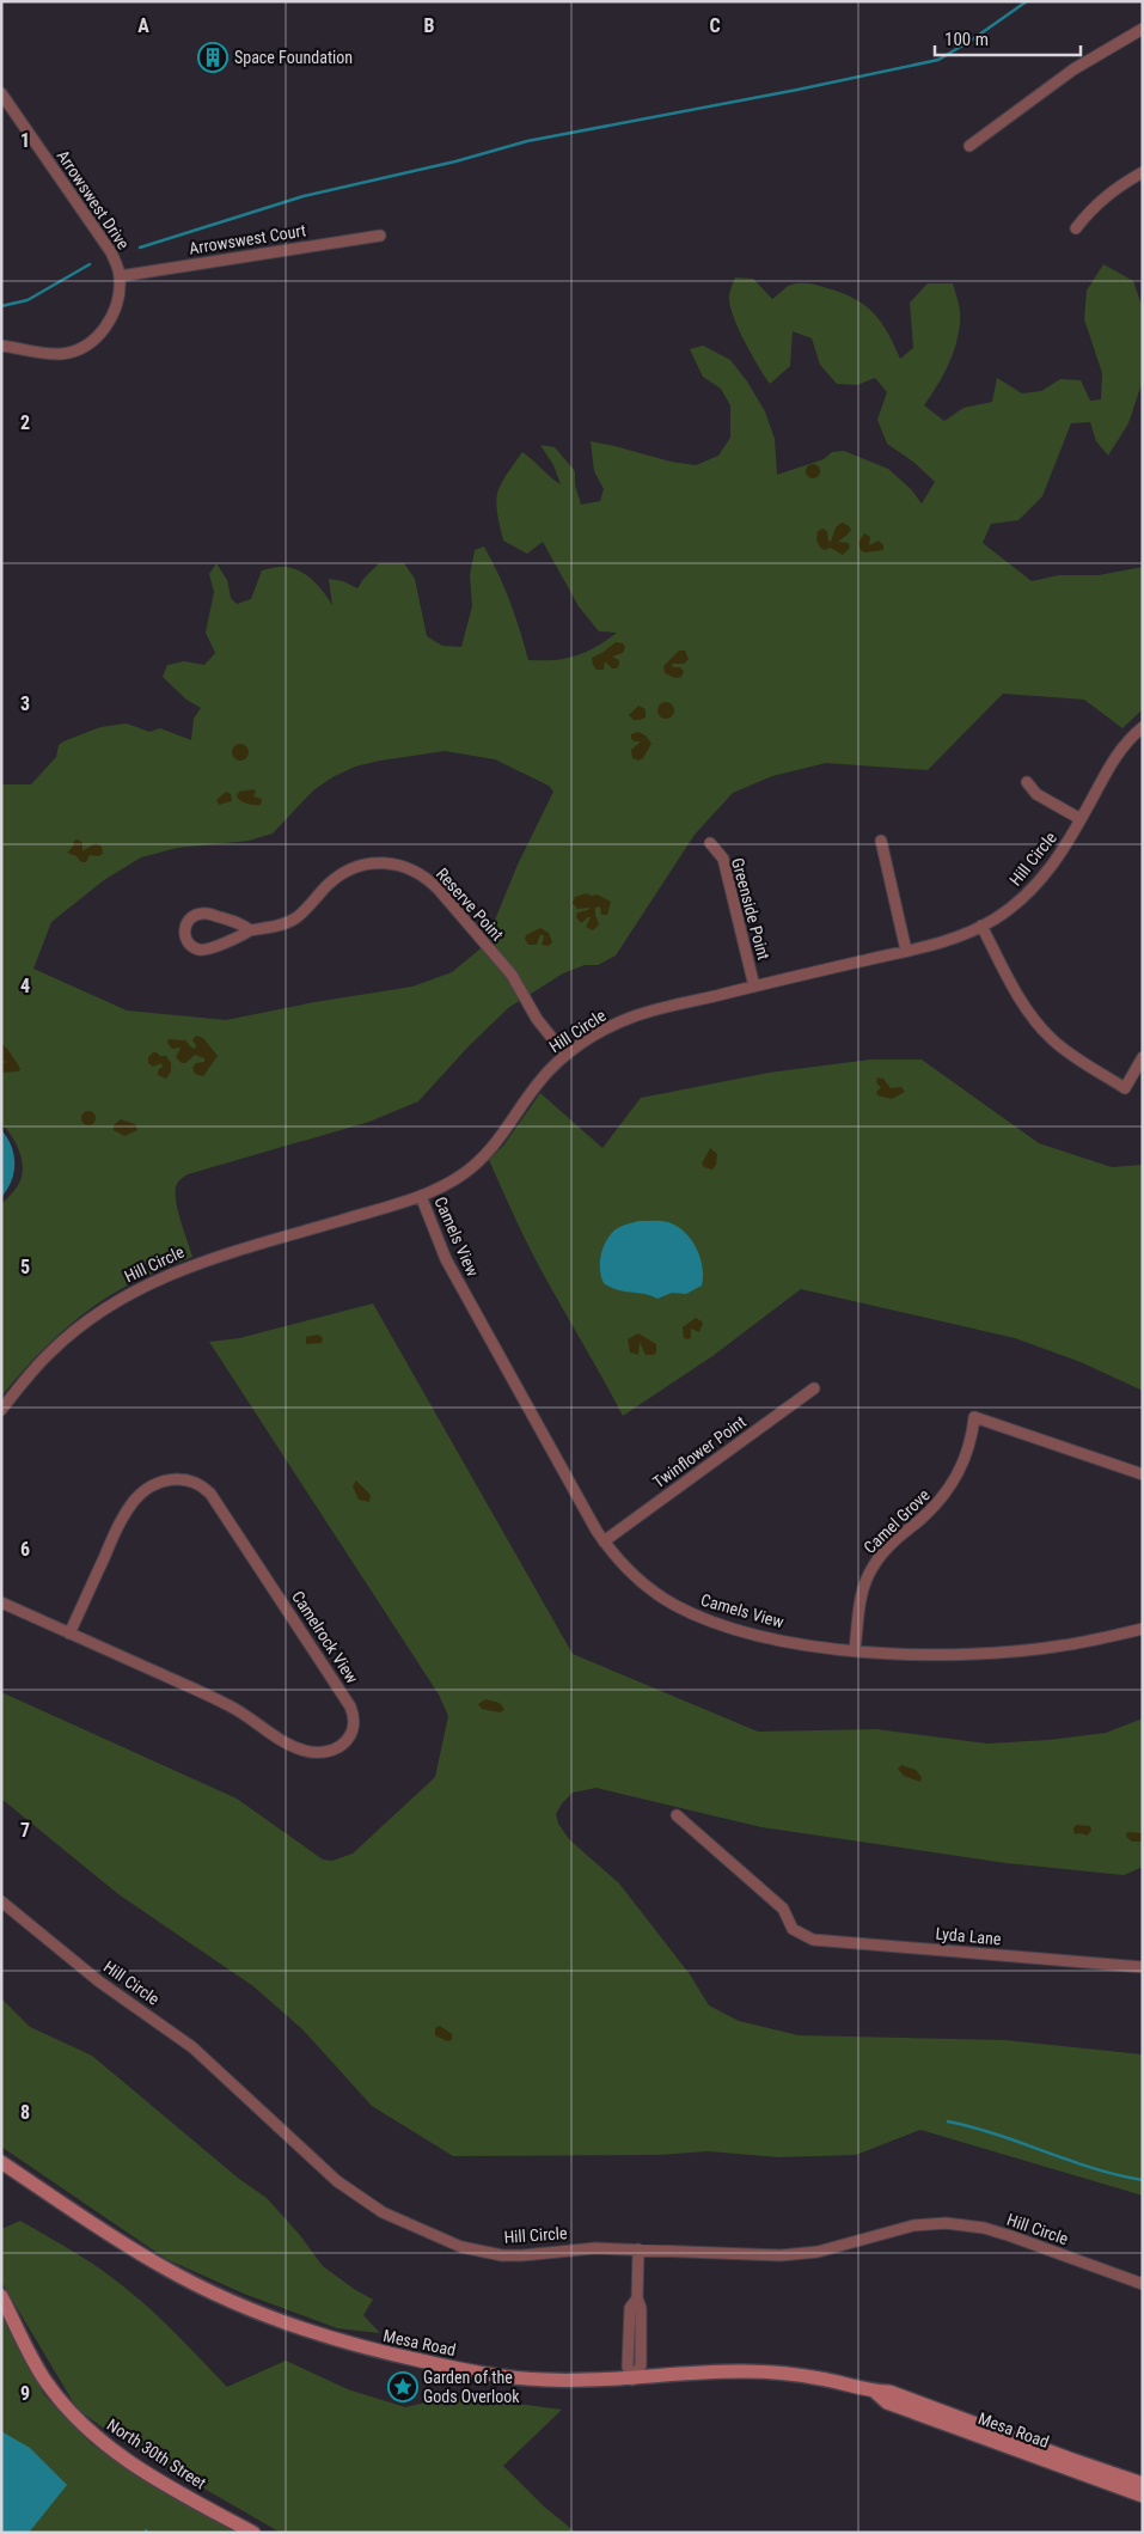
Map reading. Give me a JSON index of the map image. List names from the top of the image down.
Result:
{
  "streets": {
    "main road": ["Mesa Road", "North 30th Street"],
    "street": [
      "Arrowswest Drive",
      "Arrowswest Court",
      "Hill Circle",
      "Reserve Point",
      "Greenside Point",
      "Camels View",
      "Twinflower Point",
      "Camel Grove",
      "Camelrock View",
      "Lyda Lane"
    ]
  },
  "crossings": [
    ["Arrowswest Drive", "Arrowswest Court"],
    ["Hill Circle", "Reserve Point"],
    ["Hill Circle", "Greenside Point"],
    ["Hill Circle", "Camels View"],
    ["Camels View", "Twinflower Point"],
    ["Camels View", "Camel Grove"]
  ],
  "places": {
    "building": ["Space Foundation"],
    "place": ["Garden of the Gods Overlook"]
  },
  "scale_bar": "100 m",
  "grid": {
    "columns": ["A", "B", "C"],
    "rows": [
      "1",
      "2",
      "3",
      "4",
      "5",
      "6",
      "7",
      "8",
      "9"
    ]
  }
}
